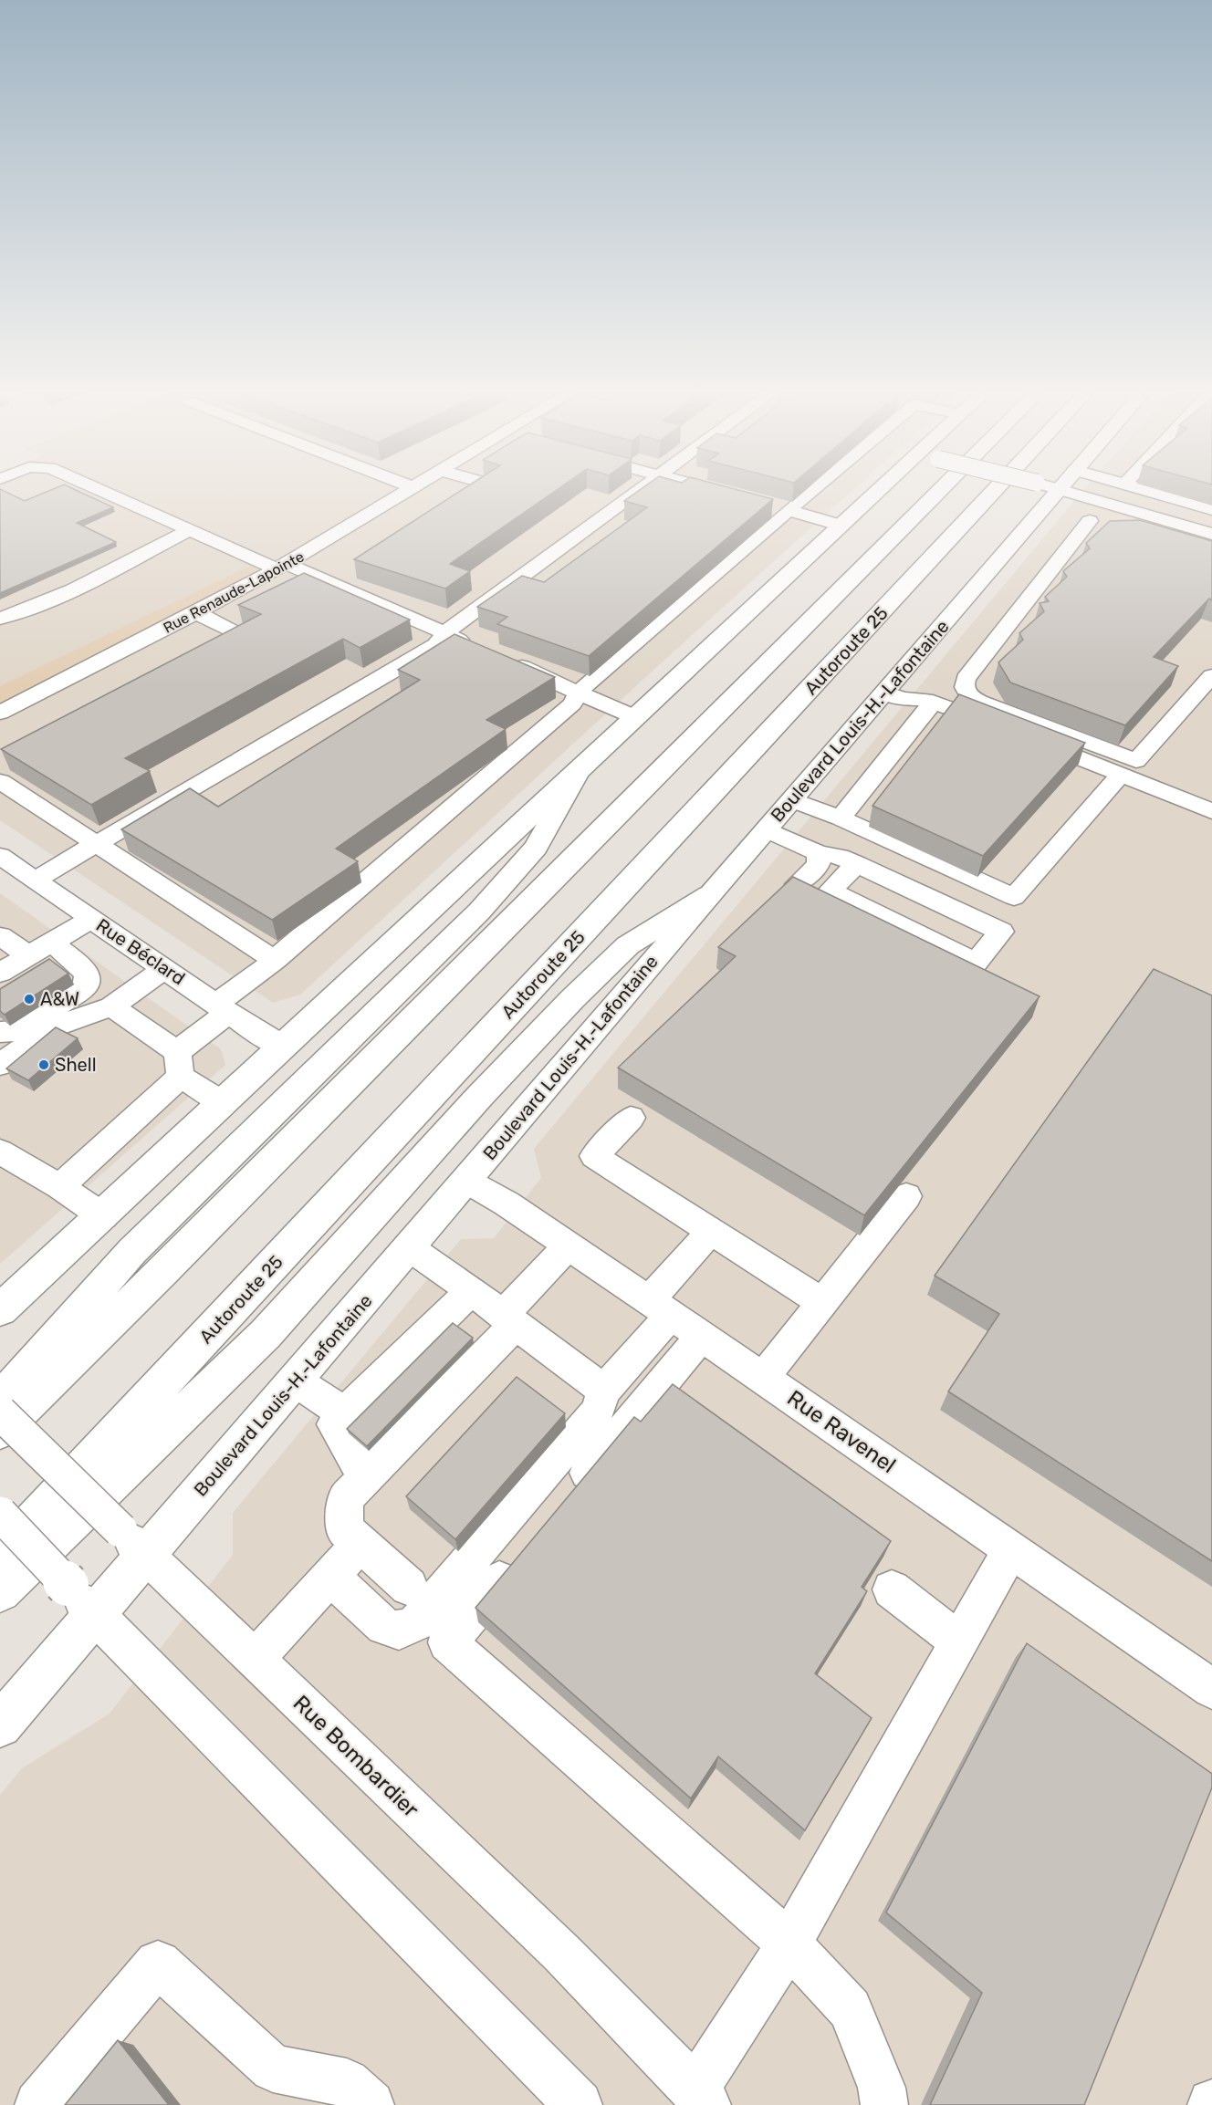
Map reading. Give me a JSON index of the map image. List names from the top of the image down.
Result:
{
  "streets": {
    "main road": ["Autoroute 25", "Boulevard Louis-H.-Lafontaine"],
    "street": [
      "Rue Renaude-Lapointe",
      "Rue Béclard",
      "Rue Ravenel",
      "Rue Bombardier"
    ]
  },
  "crossings": [
    ["Boulevard Louis-H.-Lafontaine", "Rue Ravenel"],
    ["Boulevard Louis-H.-Lafontaine", "Rue Bombardier"]
  ],
  "places": ["A&W", "Shell"]
}
